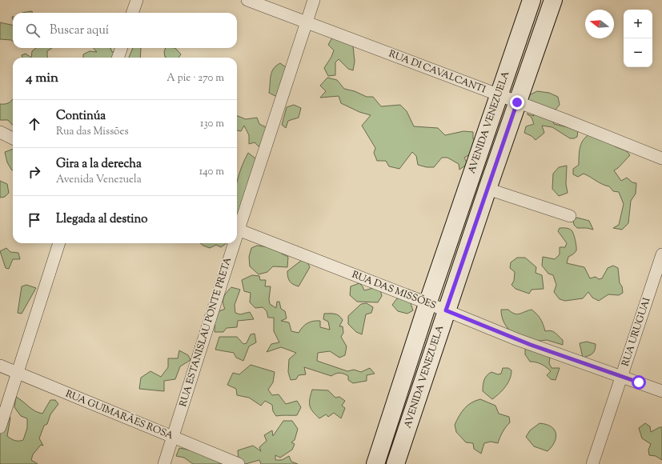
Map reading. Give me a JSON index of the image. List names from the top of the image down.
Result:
{
  "streets": {
    "main road": ["AVENIDA VENEZUELA"],
    "street": [
      "RUA DI CAVALCANTI",
      "RUA DAS MISSÕES",
      "RUA ESTANISLAU PONTE PRETA",
      "RUA URUGUAI",
      "RUA GUIMARÃES ROSA"
    ]
  },
  "crossings": [
    ["RUA DI CAVALCANTI", "AVENIDA VENEZUELA"],
    ["RUA DI CAVALCANTI", "RUA ESTANISLAU PONTE PRETA"],
    ["AVENIDA VENEZUELA", "RUA DAS MISSÕES"],
    ["RUA DAS MISSÕES", "RUA URUGUAI"],
    ["RUA ESTANISLAU PONTE PRETA", "RUA GUIMARÃES ROSA"]
  ],
  "north": "left",
  "page": {
    "map_buttons": ["+", "−"],
    "search": "Buscar aquí",
    "heading": ["4 min", "A pie · 270 m"],
    "list": [
      ["Continúa", "Rua das Missões", "130 m"],
      ["Gira a la derecha", "Avenida Venezuela", "140 m"],
      "Llegada al destino"
    ]
  }
}
